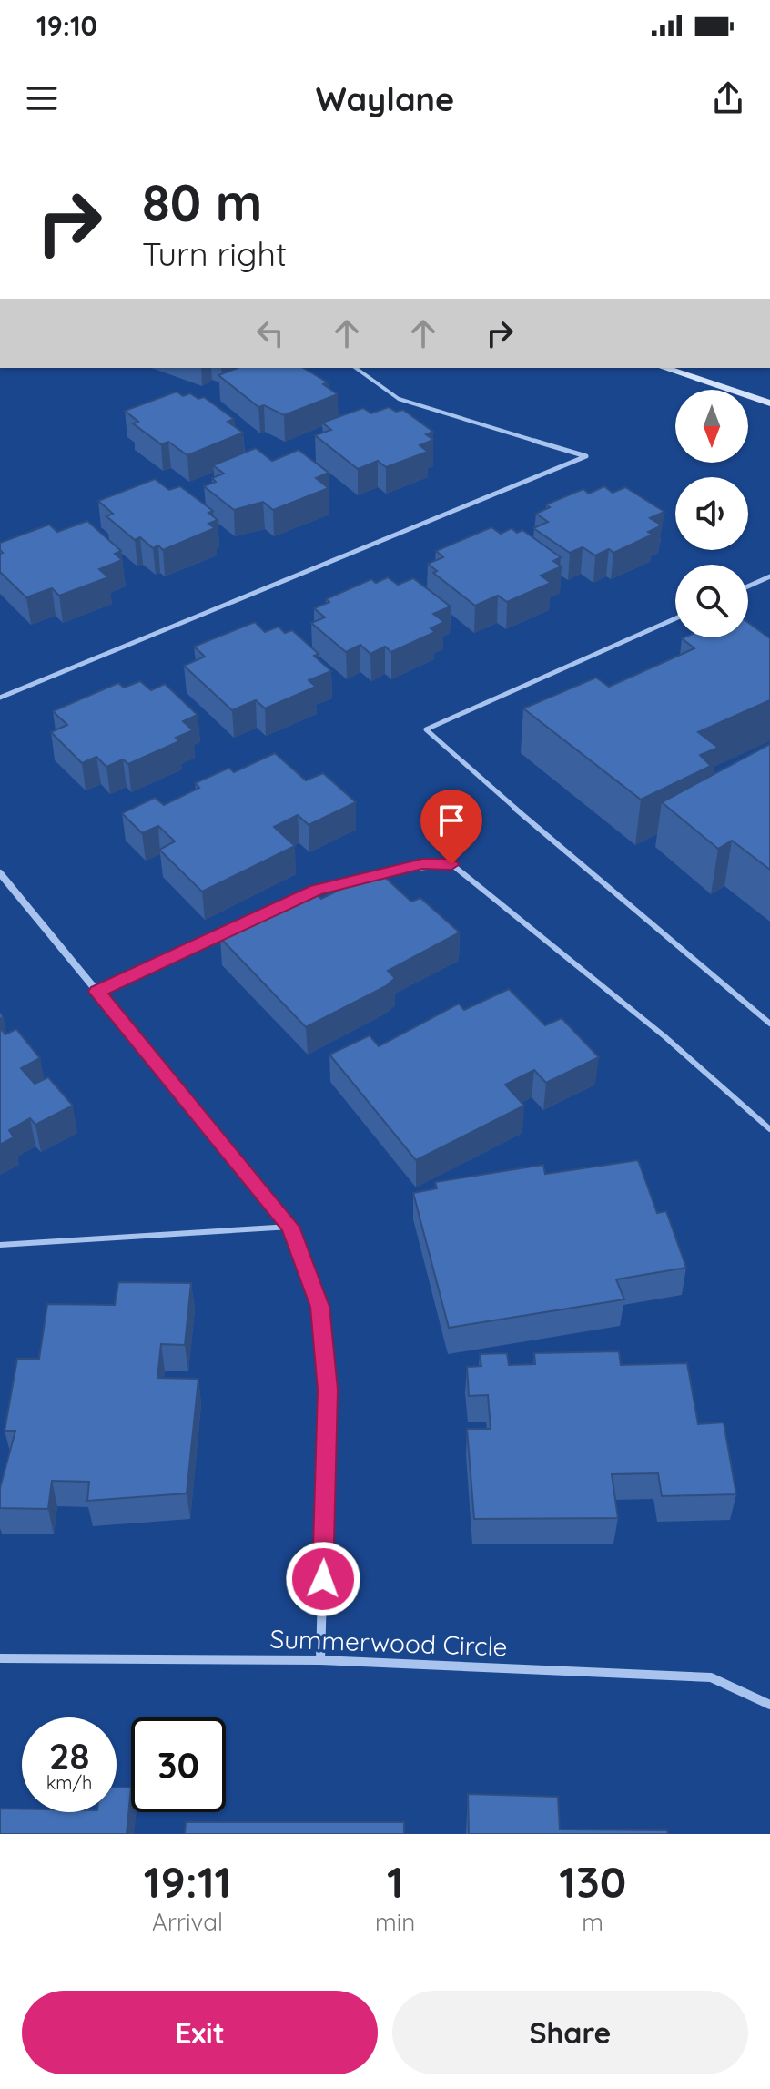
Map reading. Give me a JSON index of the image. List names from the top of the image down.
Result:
{
  "streets": {
    "street": ["Summerwood Circle"]
  },
  "north": "bottom",
  "page": {
    "status": "19:10",
    "header": "Waylane",
    "turn": ["80 m", "Turn right"],
    "speed": "28 km/h",
    "limit": "30",
    "eta": [
      "19:11",
      "Arrival",
      "1",
      "min",
      "130",
      "m"
    ],
    "buttons": ["Exit", "Share"]
  }
}
